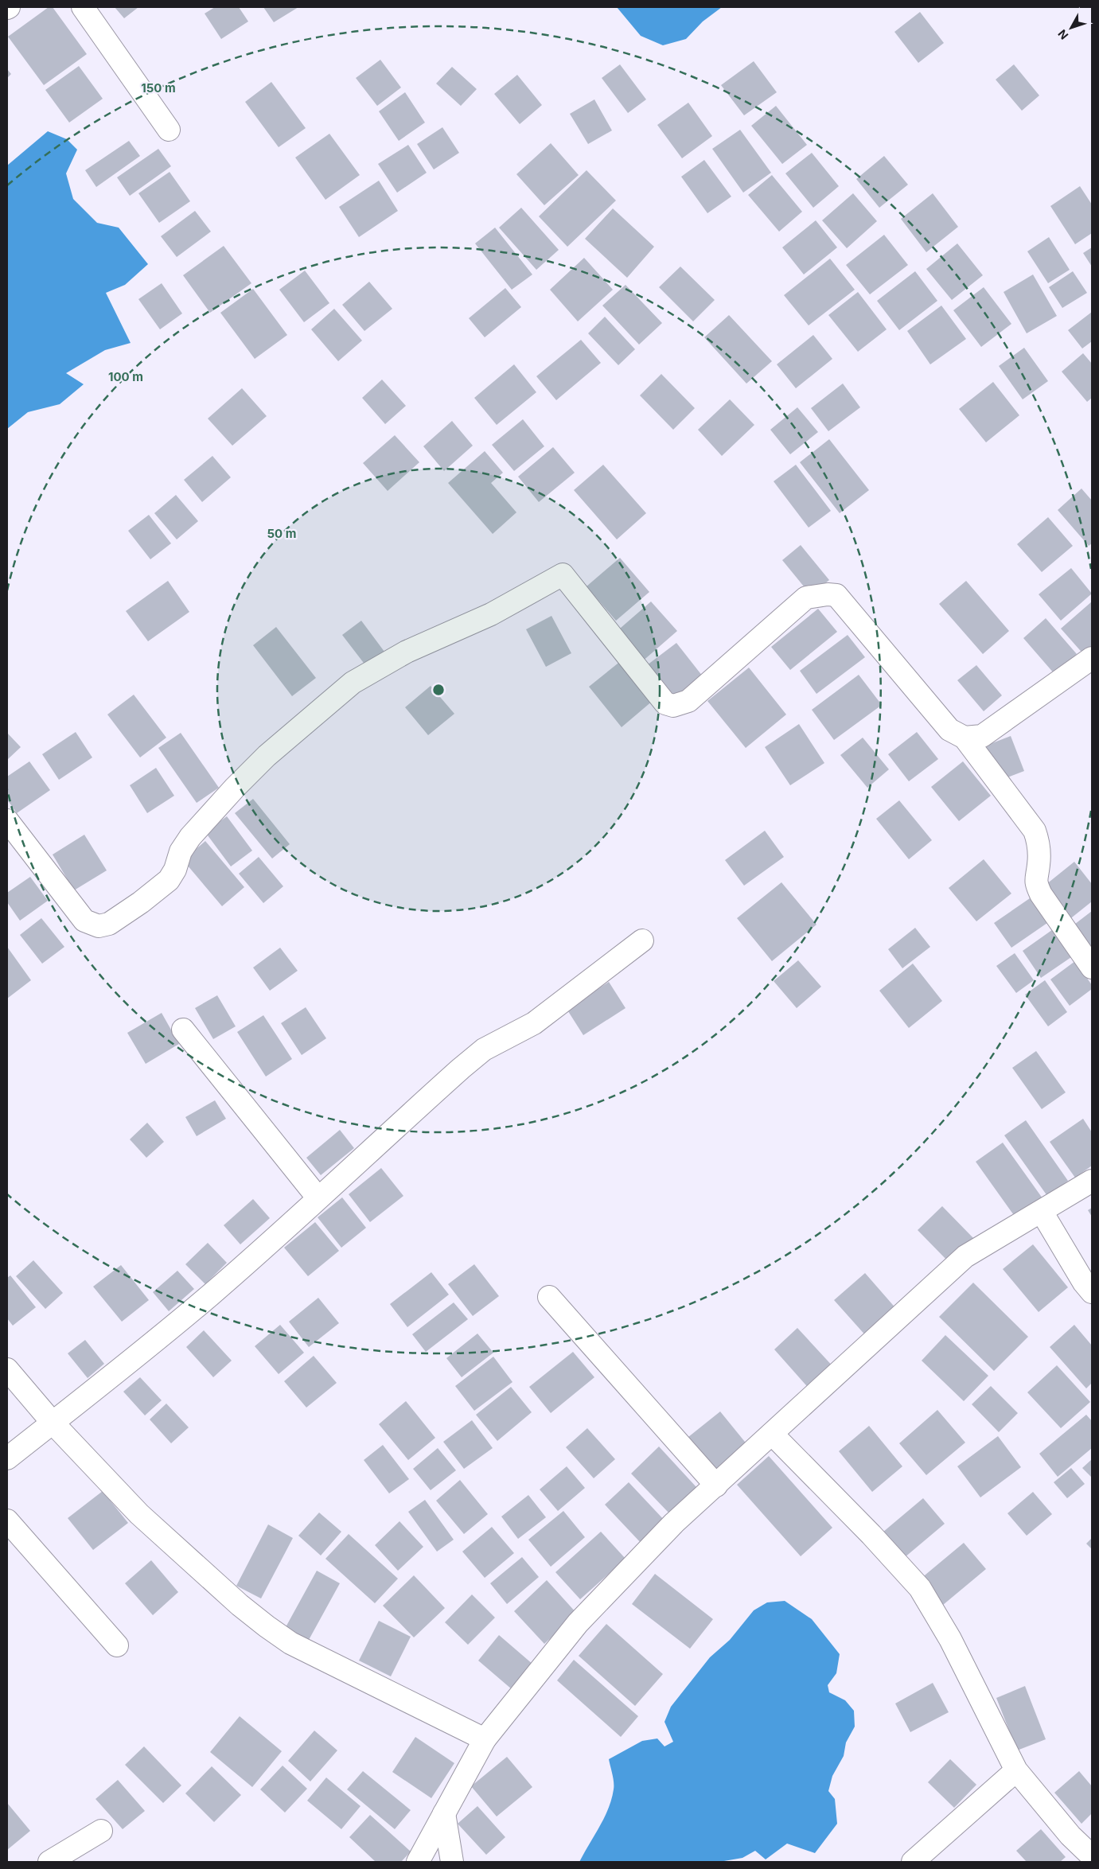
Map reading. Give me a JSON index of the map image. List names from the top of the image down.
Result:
{
  "north": "bottom left",
  "rings": ["150 m", "100 m", "50 m"]
}
